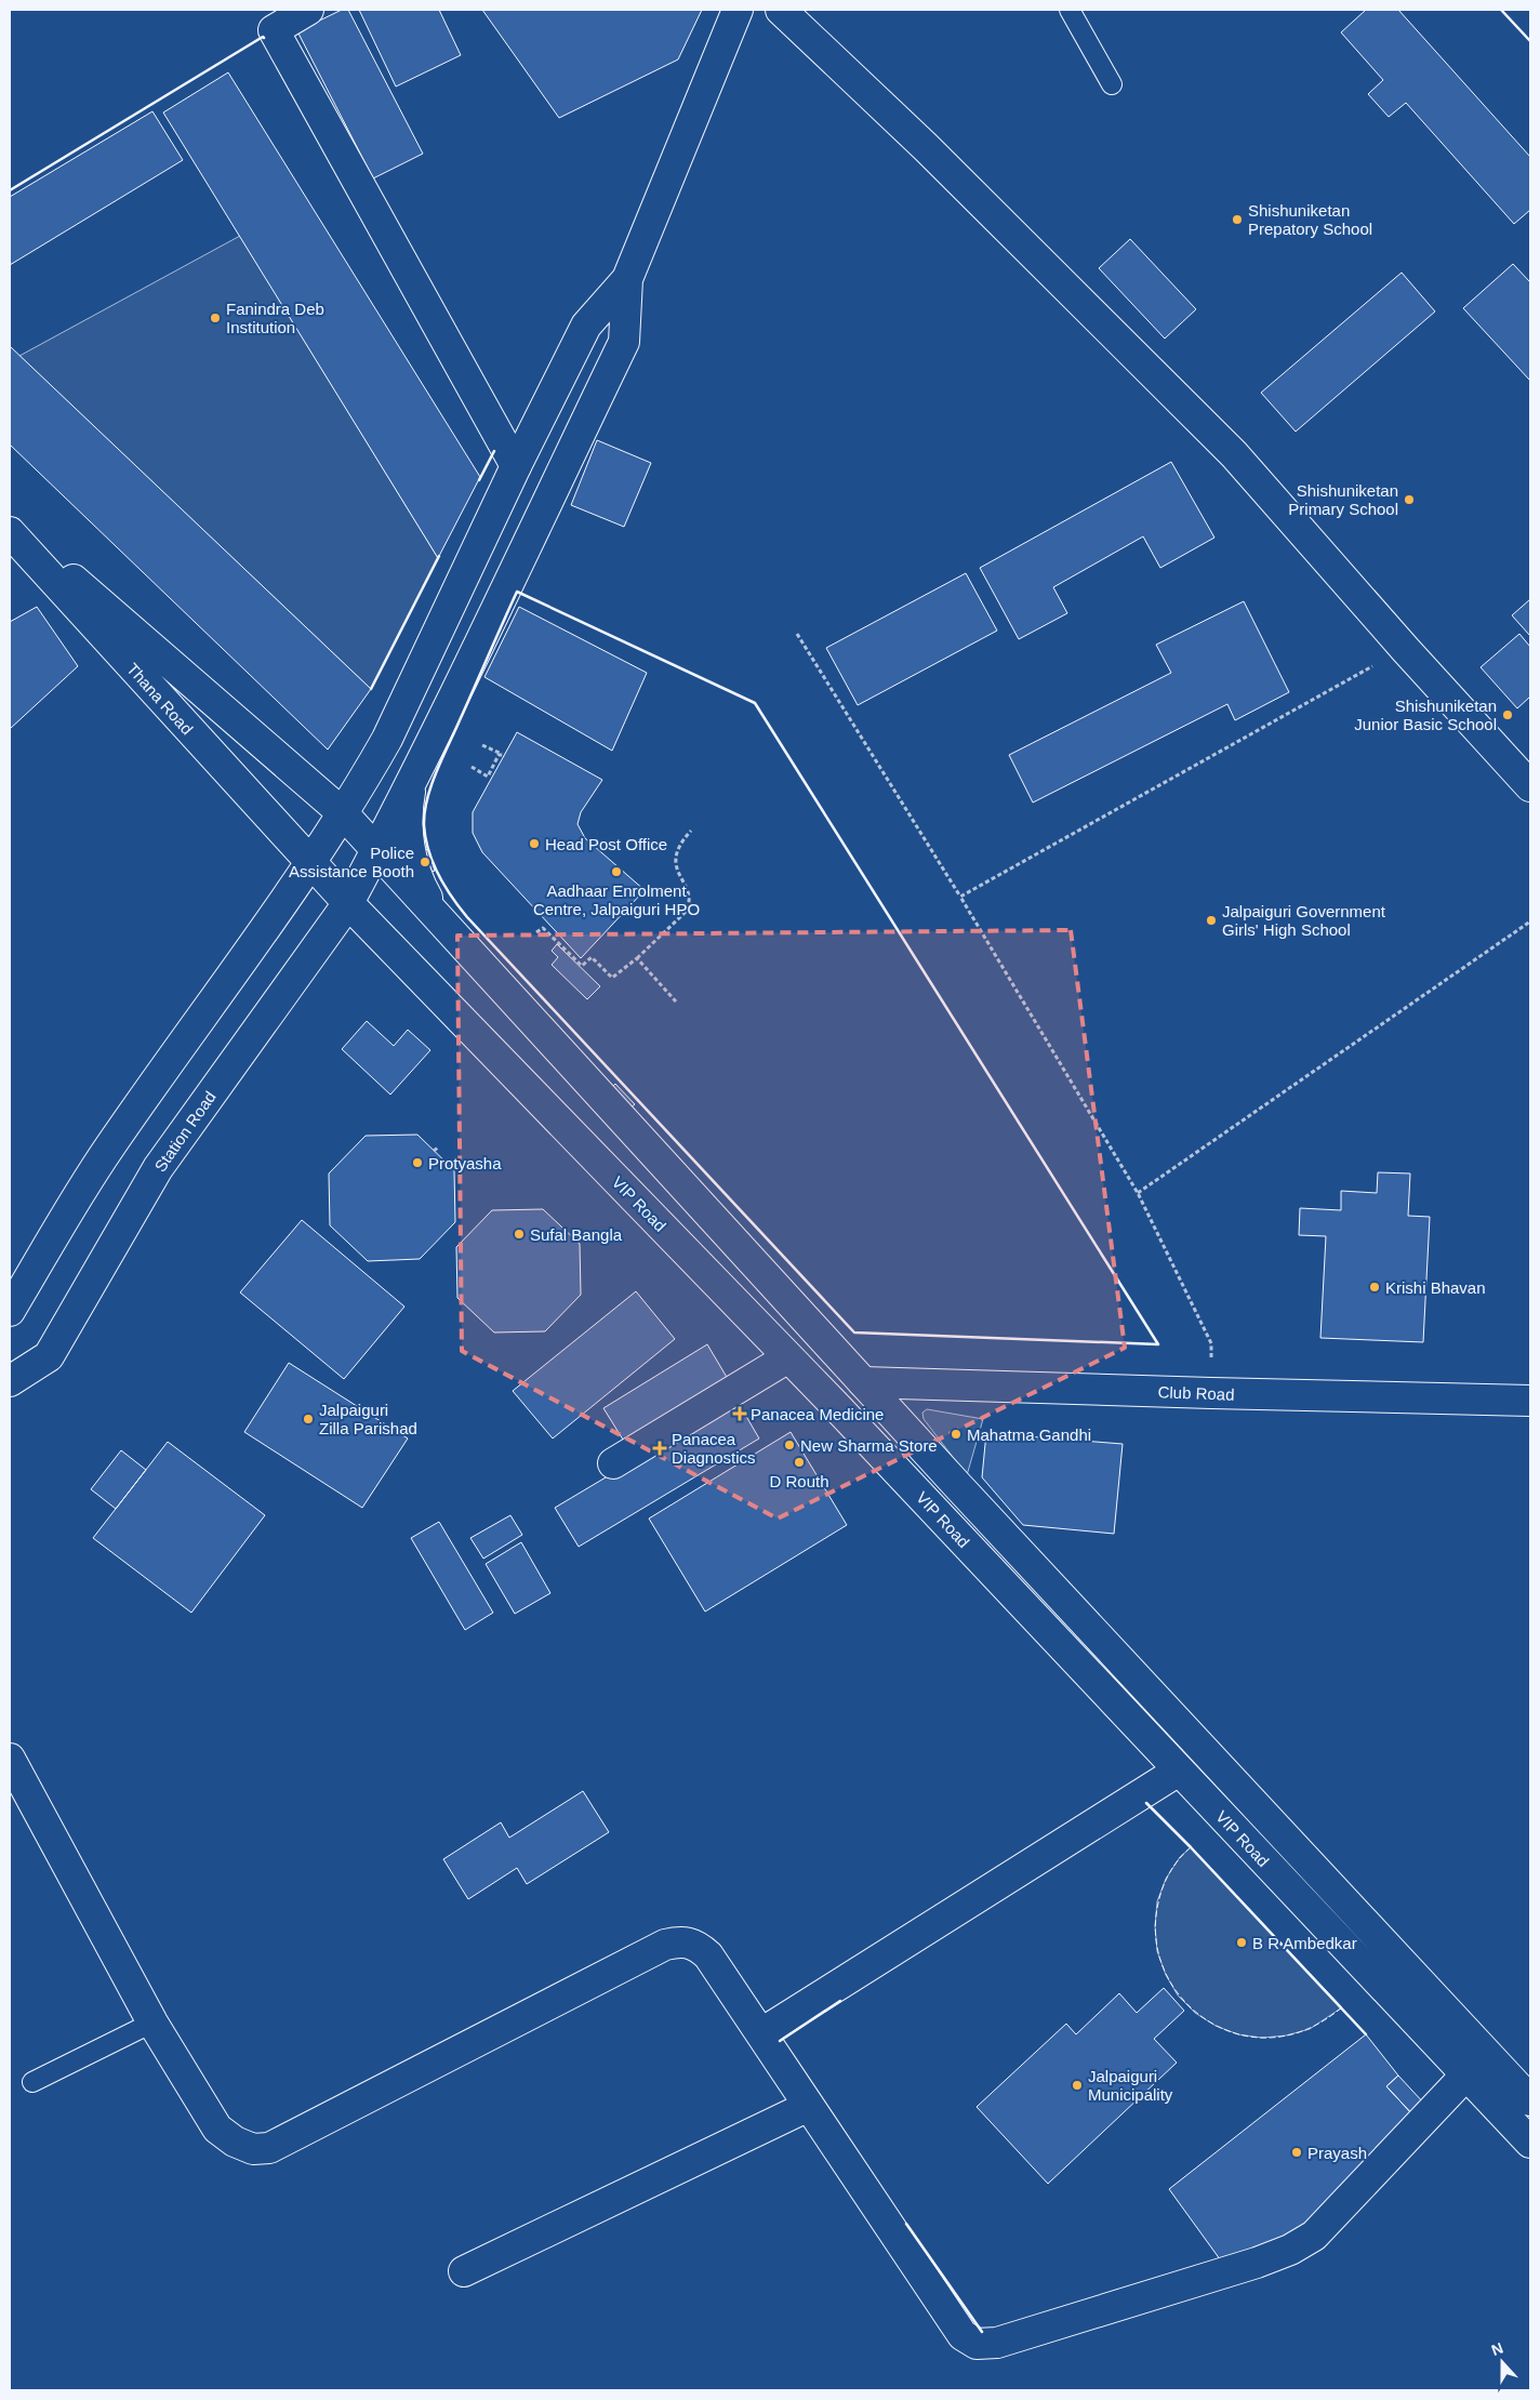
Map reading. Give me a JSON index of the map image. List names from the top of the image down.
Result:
{
  "streets": {
    "street": [
      "Thana Road",
      "Station Road",
      "VIP Road",
      "Club Road"
    ]
  },
  "crossings": [
    ["Thana Road", "Station Road"],
    ["Thana Road", "VIP Road"],
    ["Station Road", "VIP Road"],
    ["VIP Road", "Club Road"]
  ],
  "places": {
    "other": [
      "Shishuniketan Prepatory School",
      "Fanindra Deb Institution",
      "Shishuniketan Primary School",
      "Shishuniketan Junior Basic School",
      "Head Post Office",
      "Police Assistance Booth",
      "Aadhaar Enrolment Centre, Jalpaiguri HPO",
      "Jalpaiguri Government Girls' High School",
      "Protyasha",
      "Sufal Bangla",
      "Krishi Bhavan",
      "Jalpaiguri Zilla Parishad",
      "Mahatma Gandhi",
      "New Sharma Store",
      "D Routh",
      "B R Ambedkar",
      "Jalpaiguri Municipality",
      "Prayash"
    ],
    "health": ["Panacea Medicine", "Panacea Diagnostics"]
  },
  "north": "top"
}
